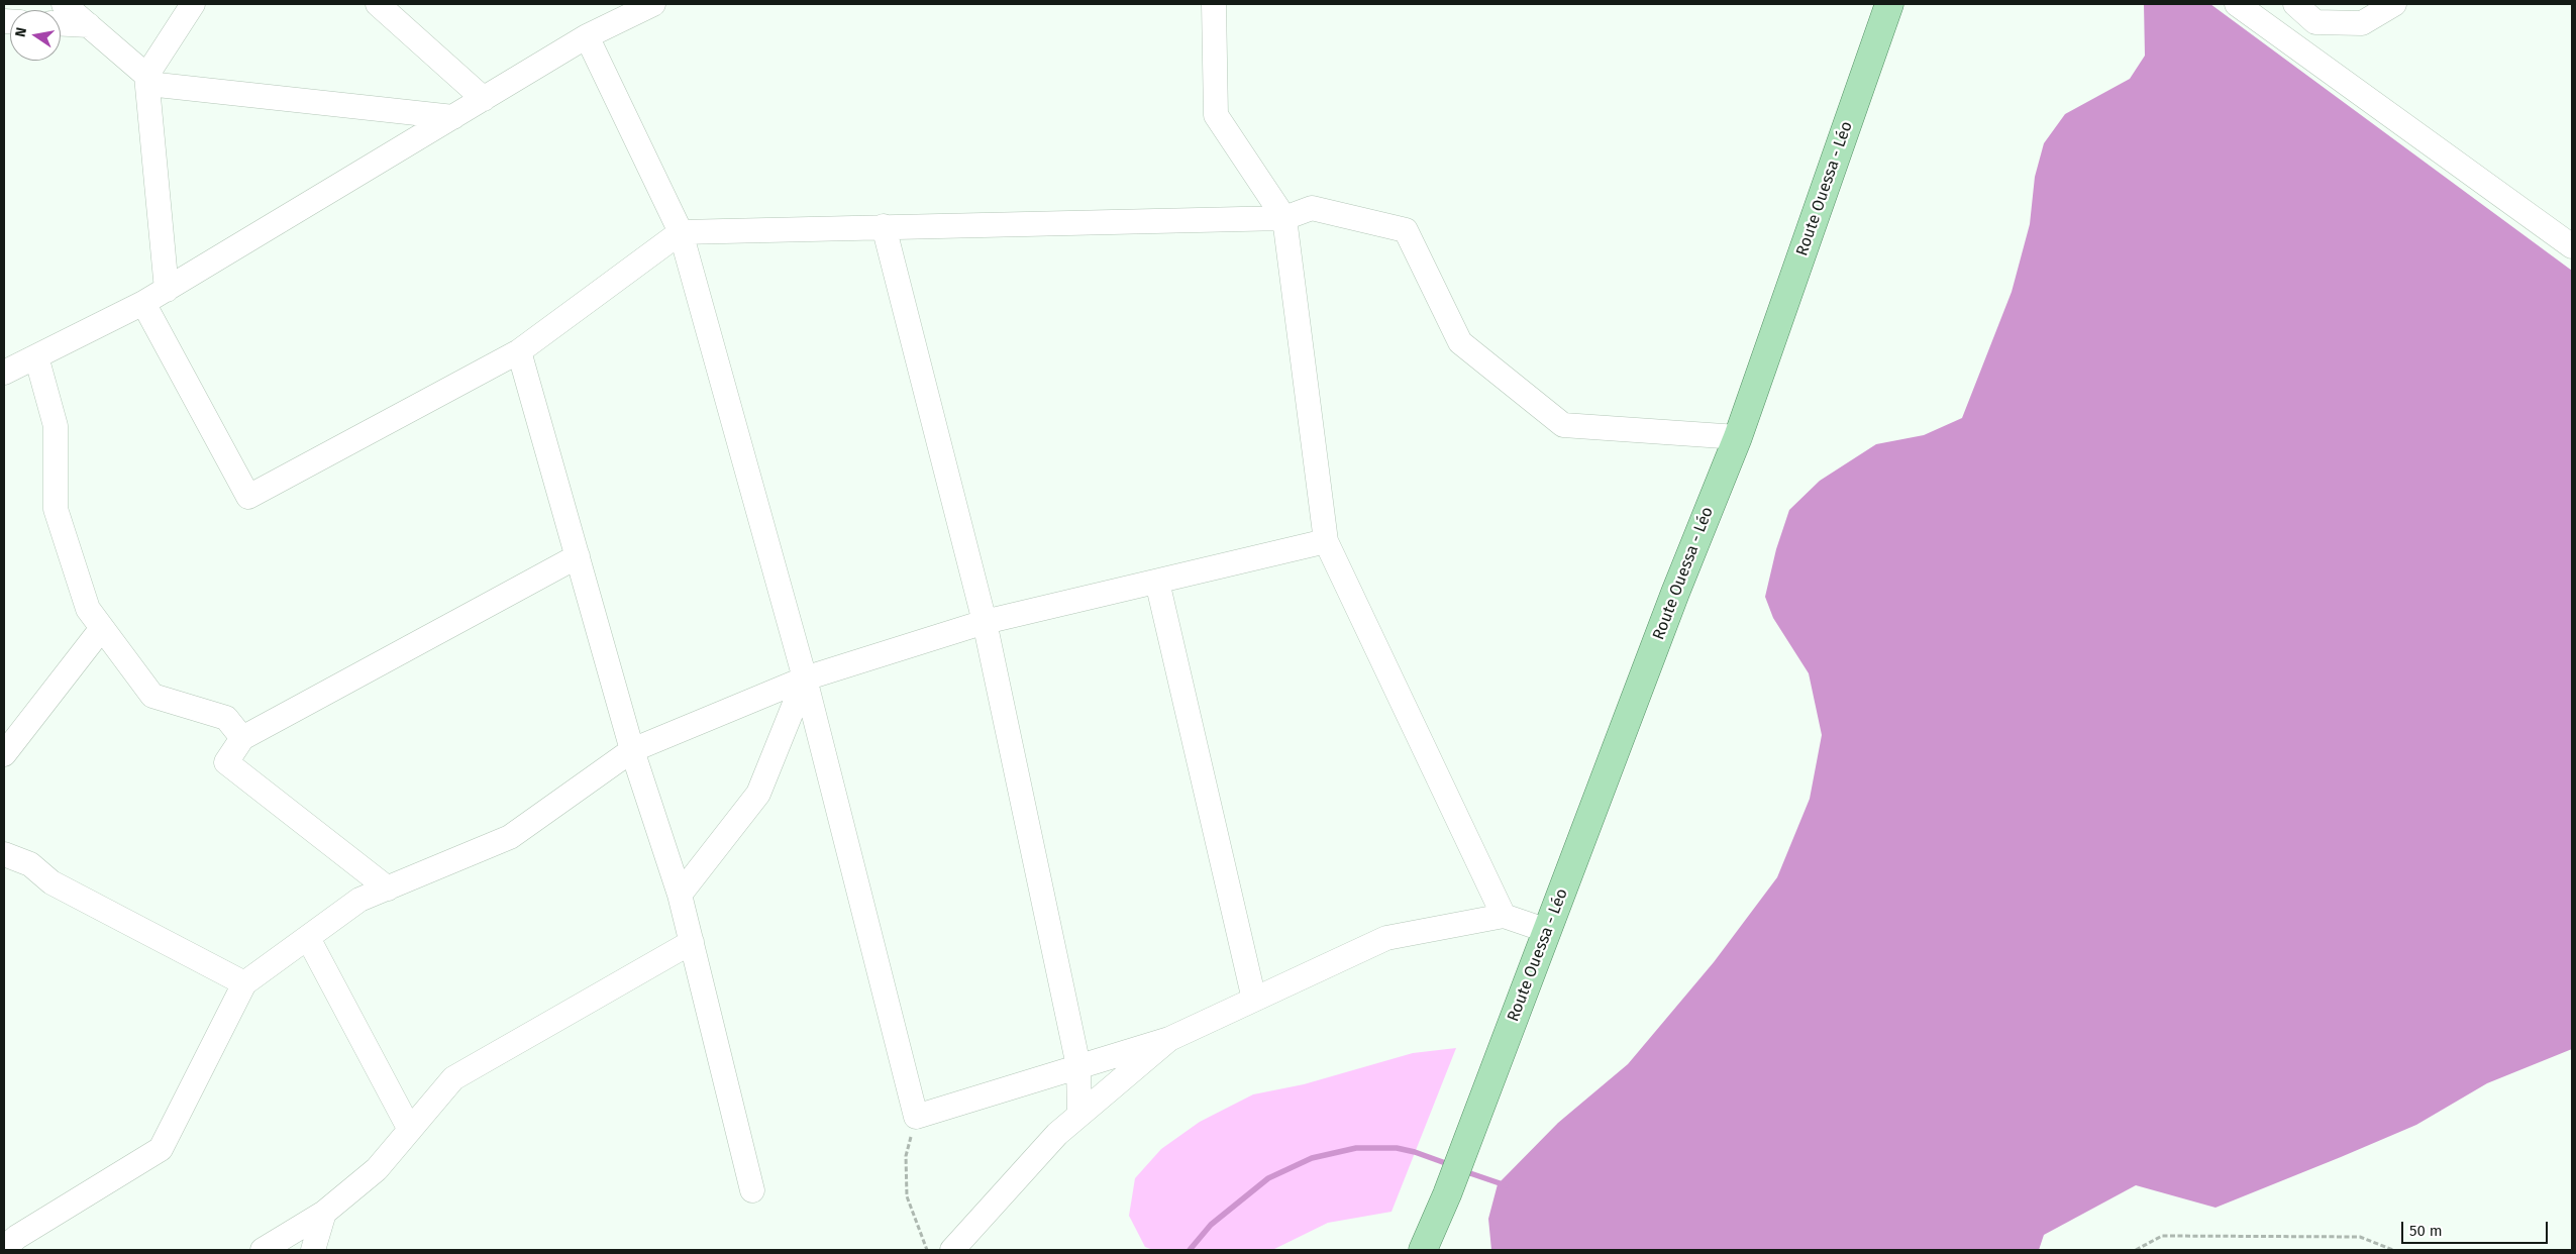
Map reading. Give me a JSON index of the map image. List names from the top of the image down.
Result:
{
  "streets": {
    "main road": ["Route Ouessa - Léo"]
  },
  "scale_bar": "50 m",
  "north": "left"
}
